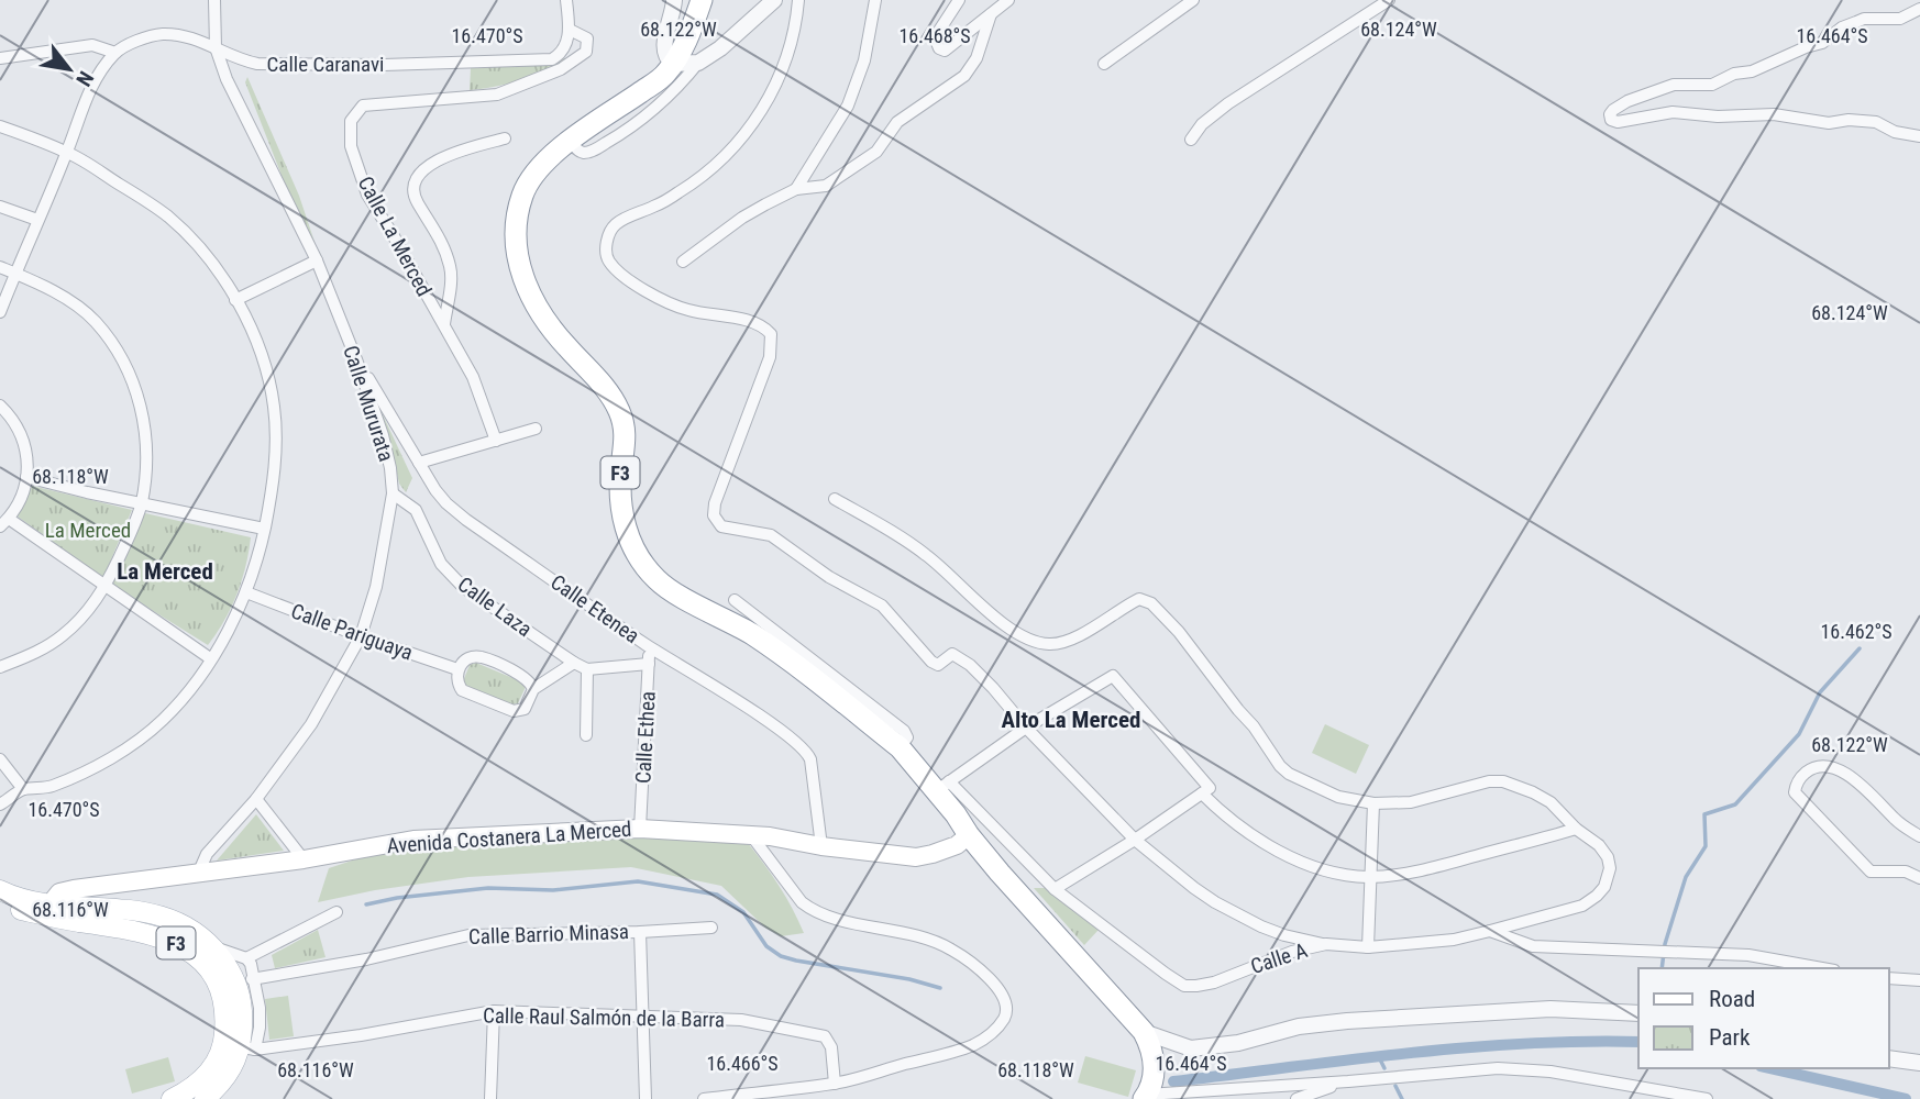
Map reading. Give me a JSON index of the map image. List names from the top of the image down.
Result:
{
  "streets": {
    "highway": ["F3"],
    "main road": ["Avenida Costanera La Merced"],
    "street": [
      "Calle Caranavi",
      "Calle La Merced",
      "Calle Mururata",
      "Calle Laza",
      "Calle Etenea",
      "Calle Pariguaya",
      "Calle Ethea",
      "Calle Barrio Minasa",
      "Calle A",
      "Calle Raul Salmón de la Barra"
    ]
  },
  "crossings": [
    ["Calle Caranavi", "Calle La Merced"],
    ["Calle Caranavi", "Calle Mururata"],
    ["Calle Mururata", "Calle Laza"],
    ["Calle Mururata", "Calle Etenea"],
    ["Calle Mururata", "Calle Pariguaya"],
    ["Calle Mururata", "Avenida Costanera La Merced"],
    ["F3", "Avenida Costanera La Merced"],
    ["F3", "Calle A"],
    ["F3", "Calle Raul Salmón de la Barra"],
    ["Calle Etenea", "Calle Ethea"],
    ["Calle Etenea", "Avenida Costanera La Merced"],
    ["Calle Ethea", "Avenida Costanera La Merced"]
  ],
  "districts": ["La Merced", "Alto La Merced"],
  "parks": ["La Merced"],
  "legend": ["Road", "Park"],
  "north": "bottom right",
  "coordinates": [
    "68.122°W",
    "68.124°W",
    "16.470°S",
    "16.468°S",
    "16.464°S",
    "68.118°W",
    "16.462°S",
    "68.116°W",
    "16.466°S"
  ]
}
